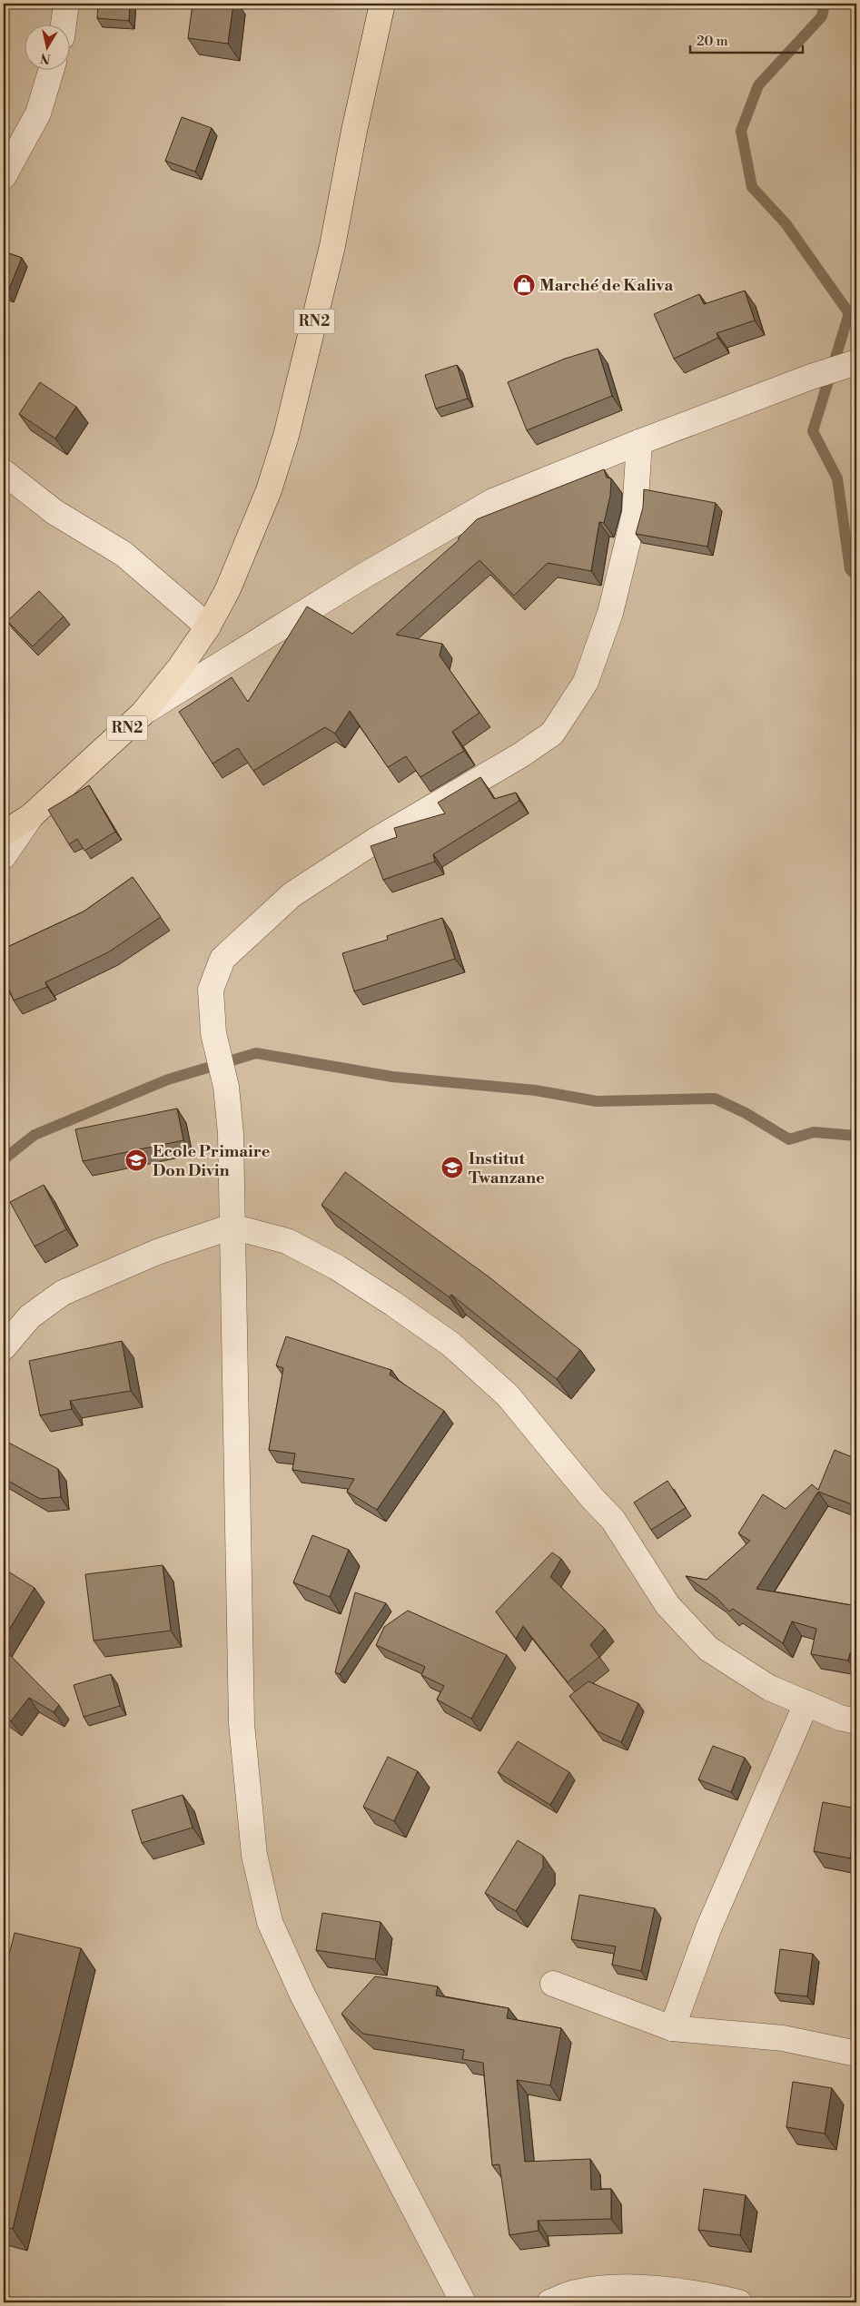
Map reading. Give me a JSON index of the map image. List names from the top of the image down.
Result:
{
  "streets": {
    "highway": ["RN2"]
  },
  "places": {
    "shop": ["Marché de Kaliva"],
    "school or university": ["Ecole Primaire Don Divin", "Institut Twanzane"]
  },
  "scale_bar": "20 m",
  "north": "bottom"
}
